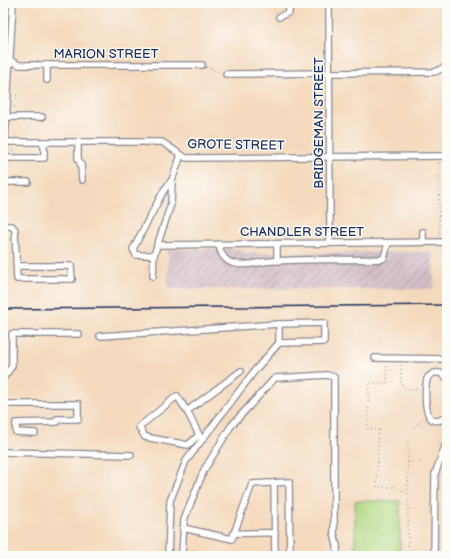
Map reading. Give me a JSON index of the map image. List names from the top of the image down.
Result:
{
  "streets": {
    "street": [
      "MARION STREET",
      "BRIDGEMAN STREET",
      "GROTE STREET",
      "CHANDLER STREET"
    ]
  },
  "crossings": [
    ["BRIDGEMAN STREET", "GROTE STREET"],
    ["BRIDGEMAN STREET", "CHANDLER STREET"]
  ]
}
